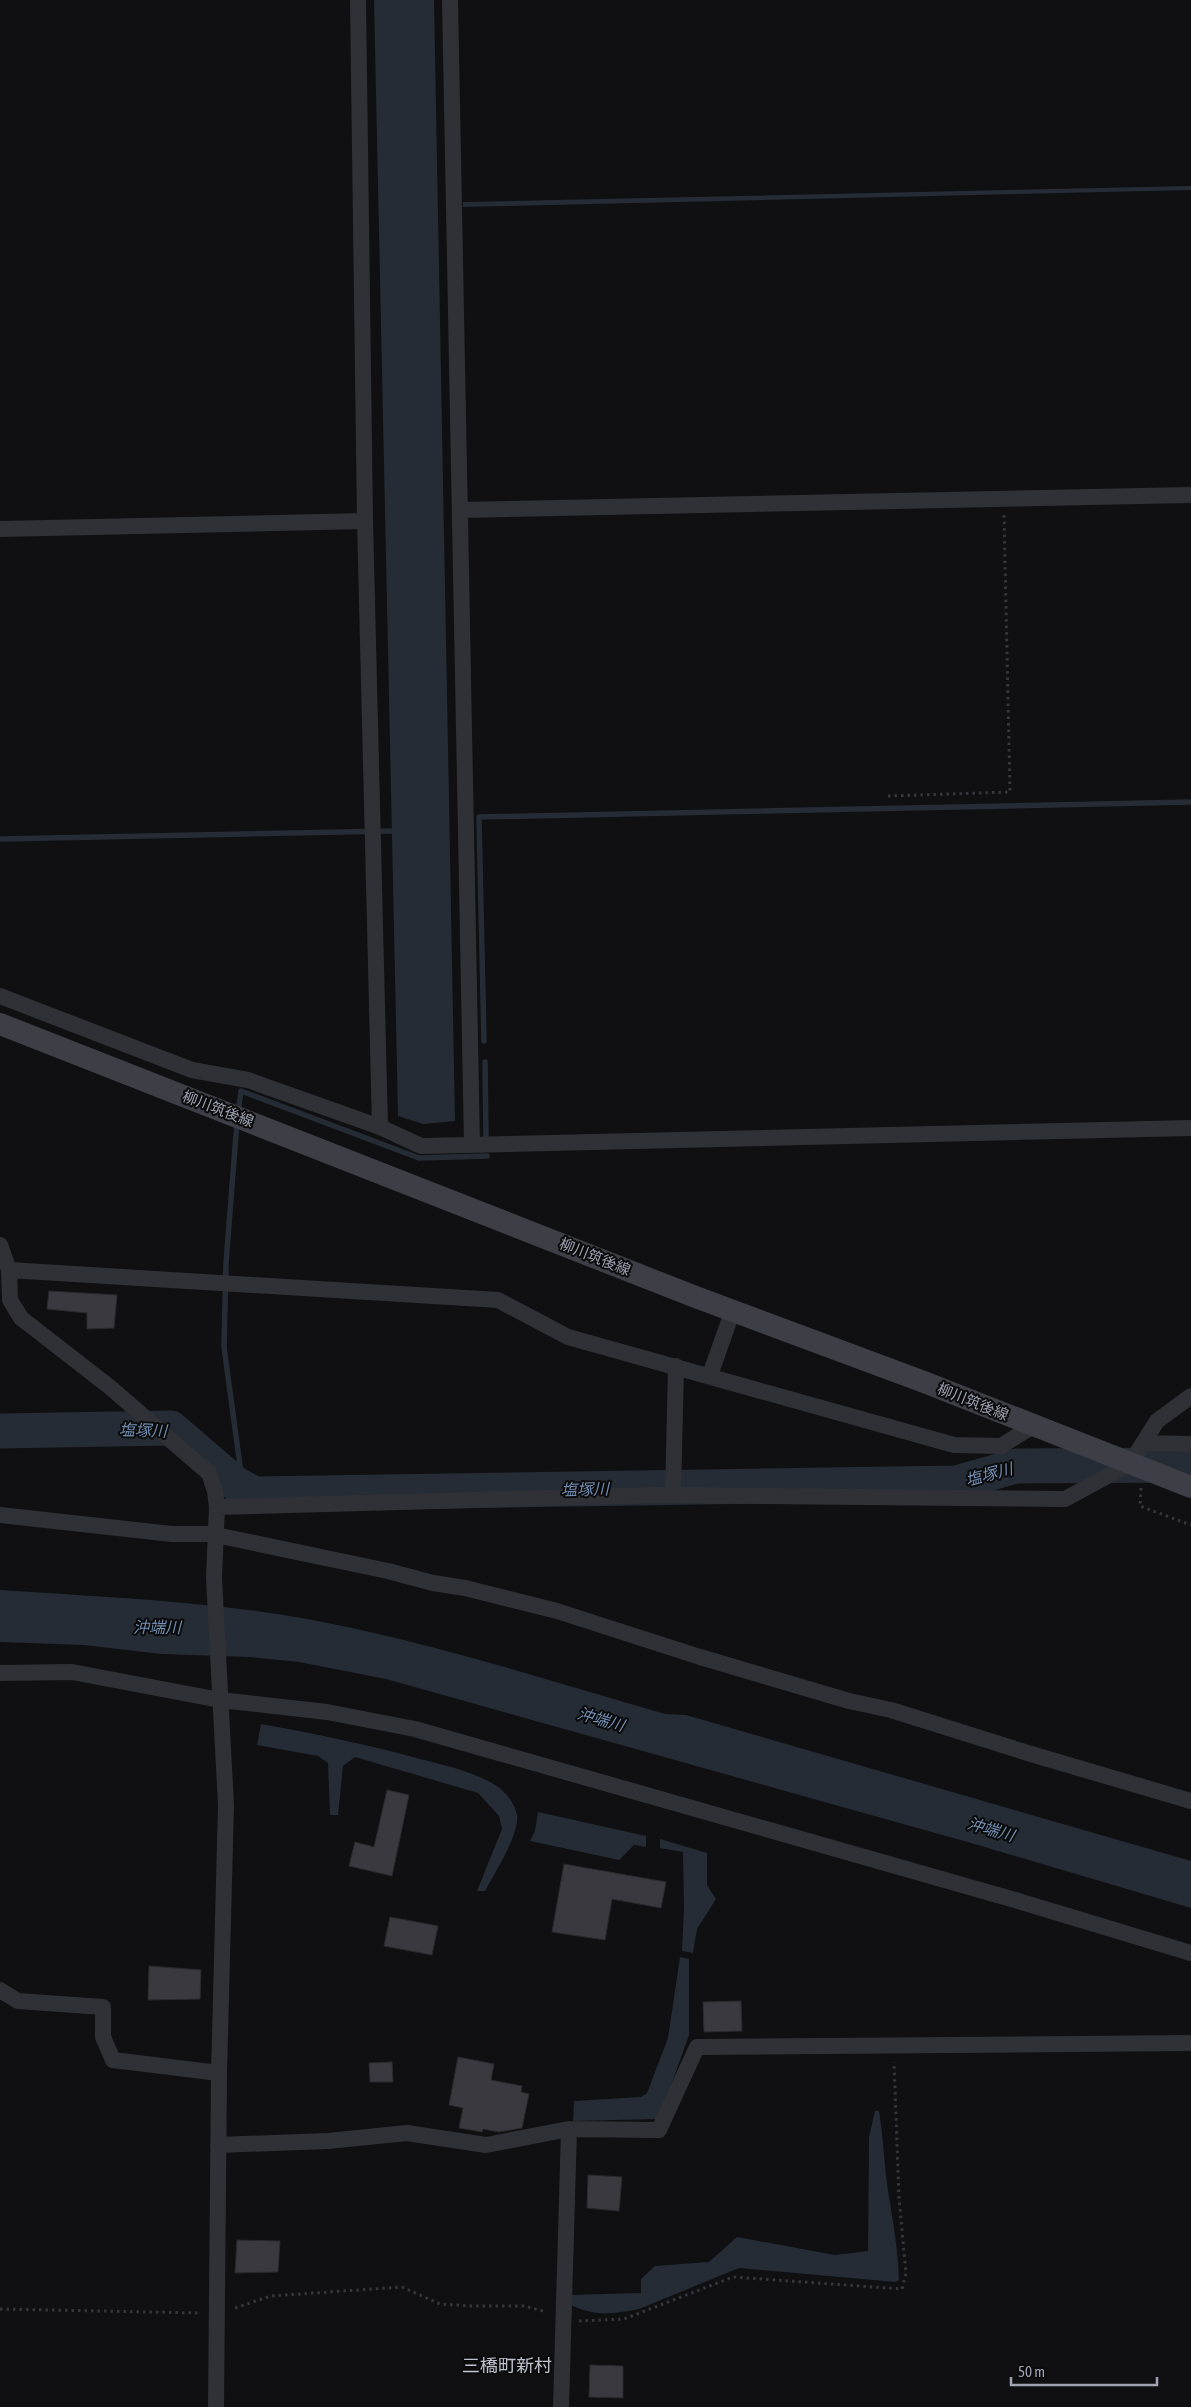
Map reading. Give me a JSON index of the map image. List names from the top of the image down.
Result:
{
  "streets": {
    "main road": ["柳川筑後線"]
  },
  "districts": ["三橋町新村"],
  "water": ["塩塚川", "沖端川"],
  "scale_bar": "50 m"
}
